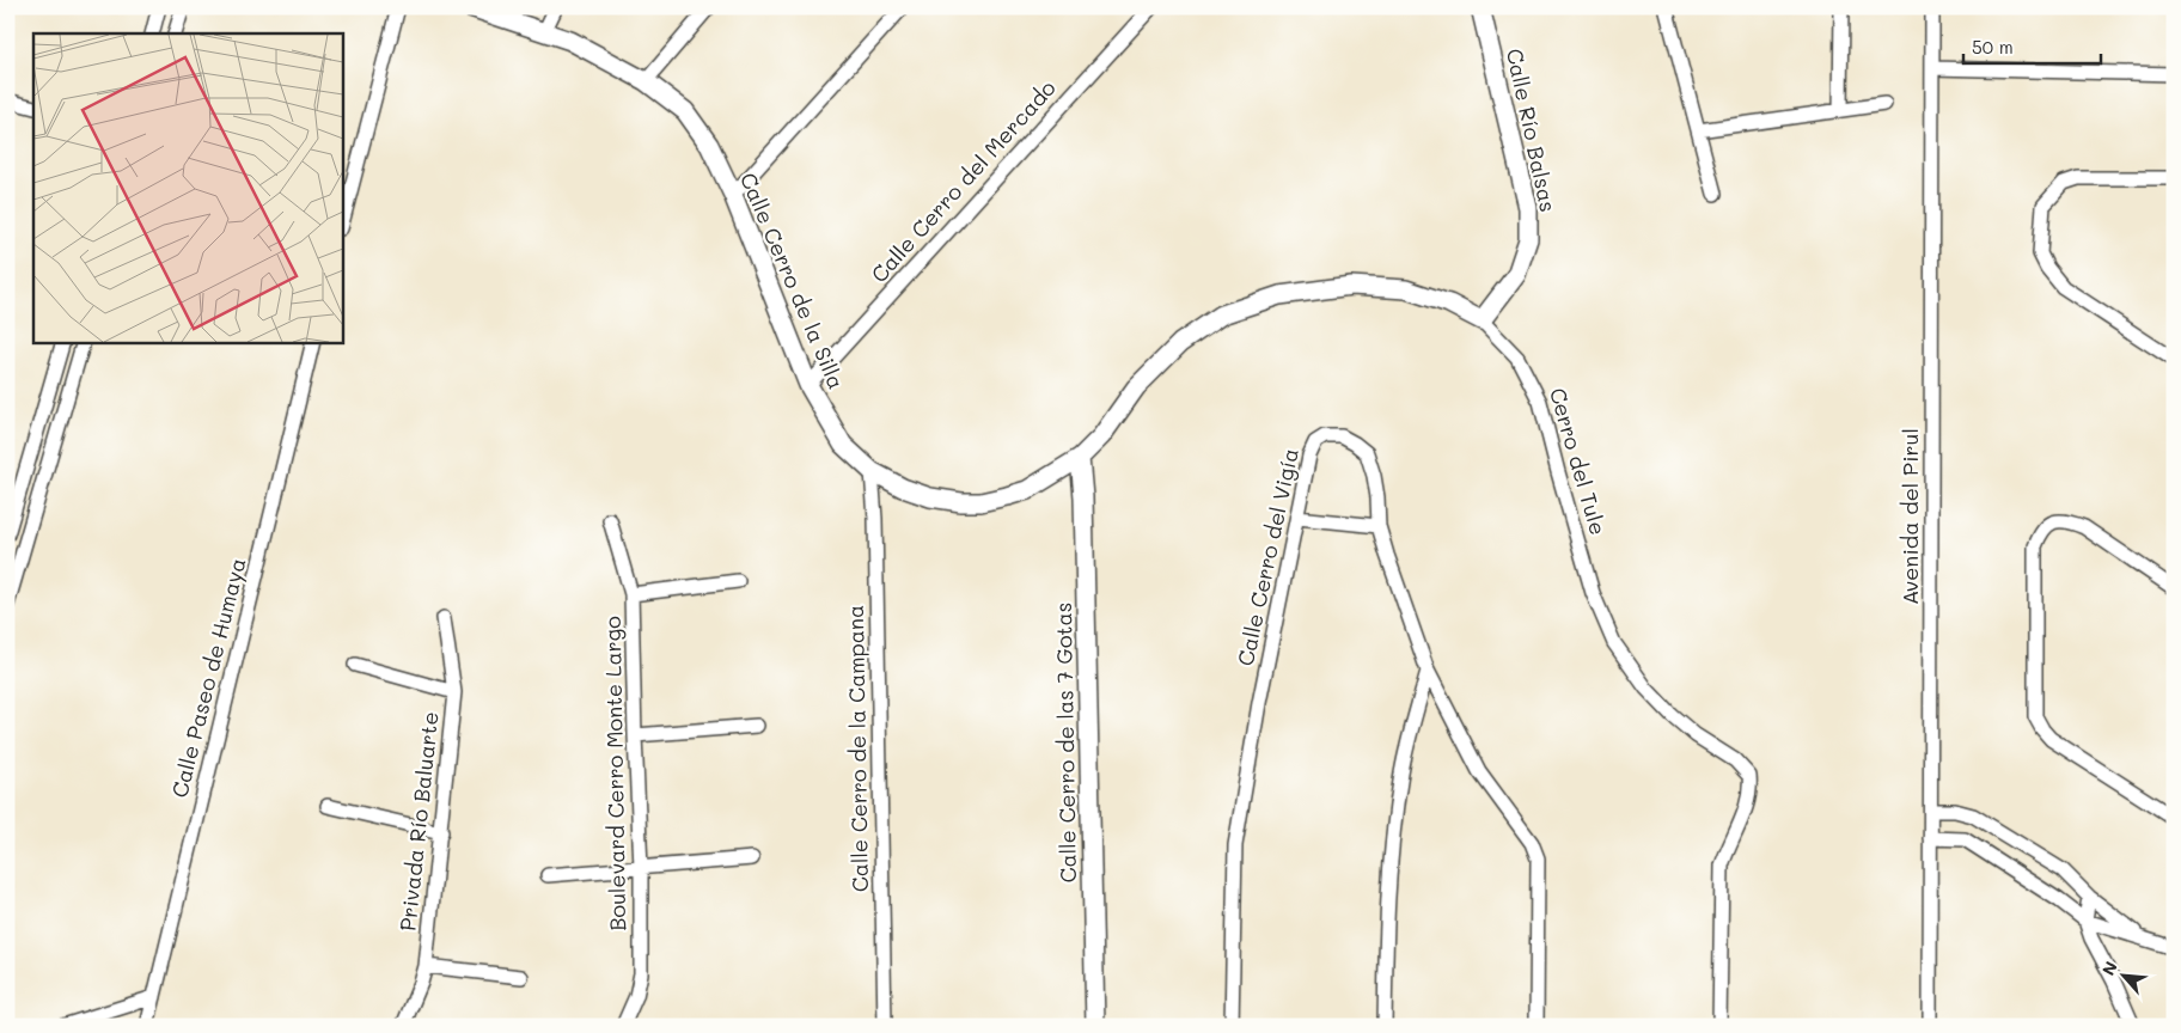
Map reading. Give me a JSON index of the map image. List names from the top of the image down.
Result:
{
  "streets": {
    "street": [
      "Calle Río Balsas",
      "Calle Cerro del Mercado",
      "Calle Cerro de la Silla",
      "Cerro del Tule",
      "Avenida del Pirul",
      "Calle Cerro del Vigía",
      "Calle Paseo de Humaya",
      "Calle Cerro de las 7 Gotas",
      "Calle Cerro de la Campana",
      "Boulevard Cerro Monte Largo",
      "Privada Río Baluarte"
    ]
  },
  "crossings": [
    ["Calle Río Balsas", "Cerro del Tule"],
    ["Calle Cerro del Mercado", "Calle Cerro de la Silla"],
    ["Calle Cerro de la Silla", "Cerro del Tule"],
    ["Calle Cerro de la Silla", "Calle Cerro de las 7 Gotas"],
    ["Calle Cerro de la Silla", "Calle Cerro de la Campana"],
    ["Cerro del Tule", "Calle Cerro de las 7 Gotas"]
  ],
  "scale_bar": "50 m",
  "north": "top left"
}
